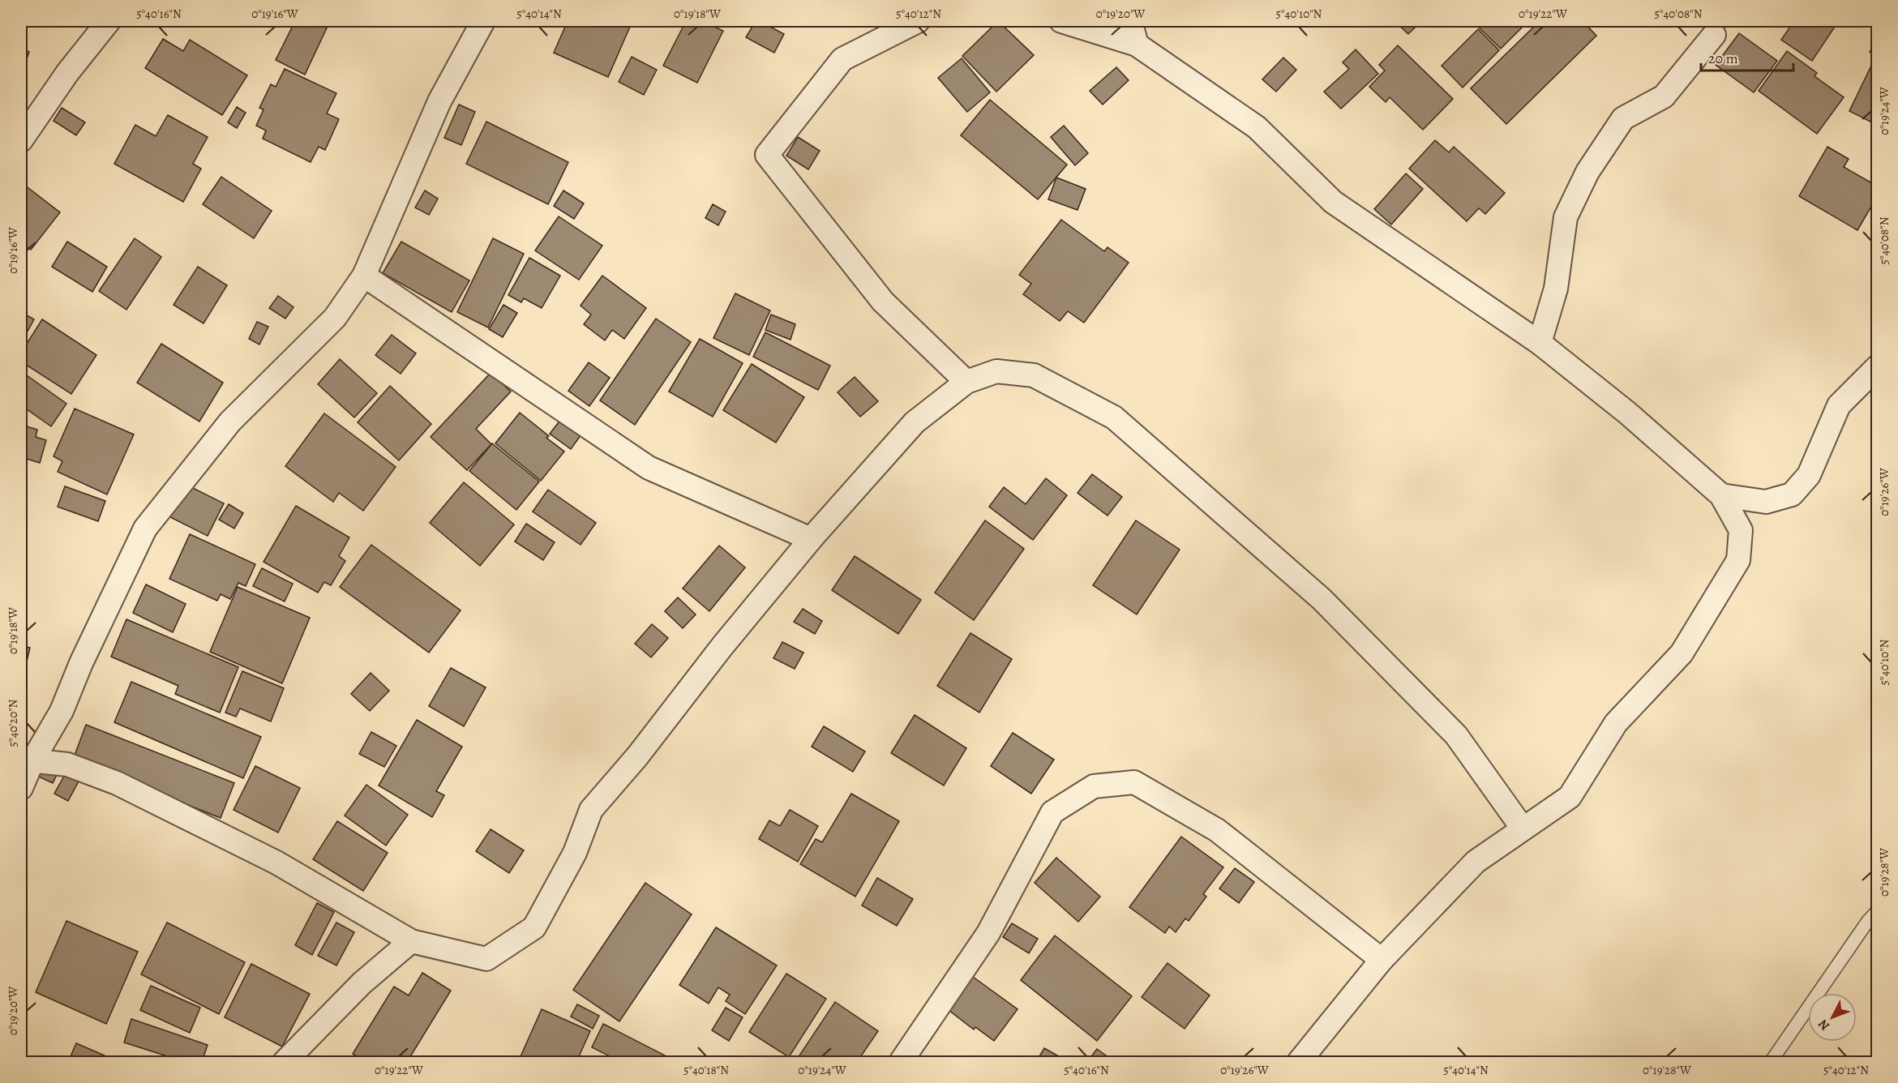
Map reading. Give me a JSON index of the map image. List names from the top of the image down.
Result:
{
  "scale_bar": "20 m",
  "north": "bottom left",
  "coordinates": [
    "5°40'16\"N",
    "0°19'16\"W",
    "5°40'14\"N",
    "0°19'18\"W",
    "5°40'12\"N",
    "0°19'20\"W",
    "5°40'10\"N",
    "0°19'22\"W",
    "5°40'08\"N",
    "0°19'24\"W",
    "0°19'26\"W",
    "5°40'20\"N",
    "0°19'28\"W",
    "5°40'18\"N"
  ]
}
